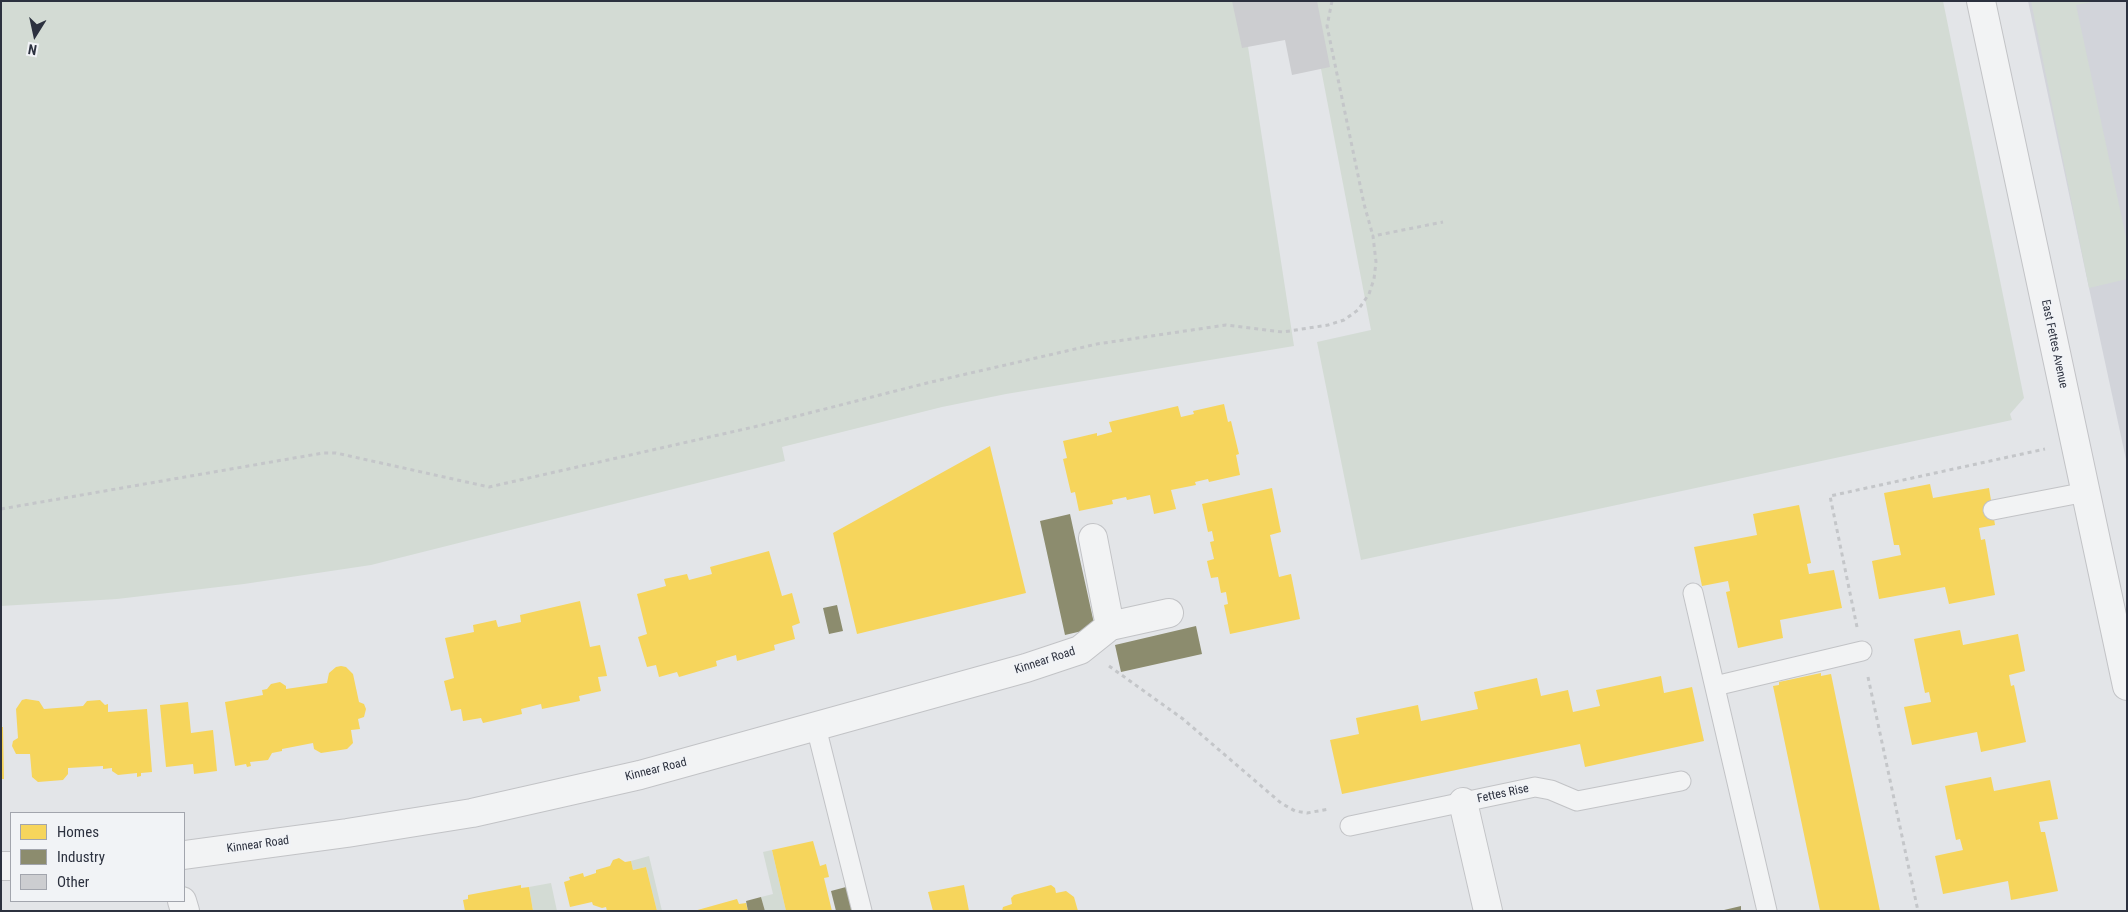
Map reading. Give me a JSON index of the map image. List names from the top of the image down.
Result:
{
  "streets": {
    "street": ["East Fettes Avenue", "Kinnear Road", "Fettes Rise"]
  },
  "legend": ["Homes", "Industry", "Other"],
  "north": "bottom"
}
